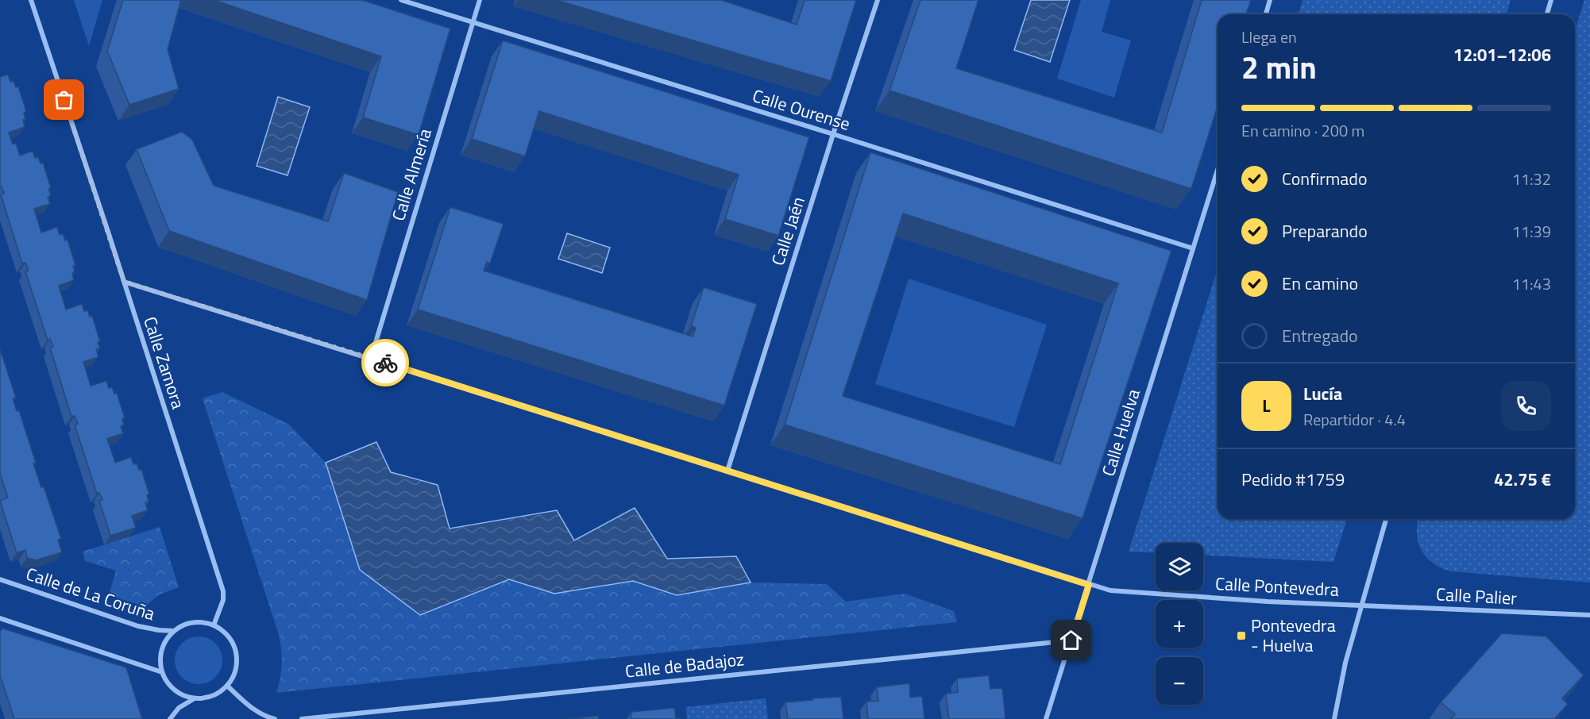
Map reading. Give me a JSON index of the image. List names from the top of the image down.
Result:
{
  "streets": {
    "street": [
      "Calle Ourense",
      "Calle Almería",
      "Calle Jaén",
      "Calle Zamora",
      "Calle Huelva",
      "Calle Pontevedra",
      "Calle de La Coruña",
      "Calle Palier",
      "Calle de Badajoz"
    ]
  },
  "crossings": [
    ["Calle Ourense", "Calle Almería"],
    ["Calle Ourense", "Calle Jaén"],
    ["Calle Ourense", "Calle Huelva"],
    ["Calle Almería", "Calle Pontevedra"],
    ["Calle Jaén", "Calle Pontevedra"],
    ["Calle Zamora", "Calle Pontevedra"],
    ["Calle Zamora", "Calle de La Coruña"],
    ["Calle Huelva", "Calle Pontevedra"],
    ["Calle Huelva", "Calle de Badajoz"],
    ["Calle Pontevedra", "Calle Palier"]
  ],
  "places": {
    "transit": ["Pontevedra - Huelva"]
  },
  "page": {
    "heading": ["2 min", "Llega en", "12:01–12:06"],
    "panel": [
      "Lucía",
      "Repartidor · 4.4",
      "Pedido #1759",
      "42.75 €"
    ],
    "bar": "En camino · 200 m",
    "list": [
      ["Confirmado", "11:32"],
      ["Preparando", "11:39"],
      ["En camino", "11:43"],
      "Entregado"
    ],
    "round": "L",
    "map_buttons": ["+", "−"]
  }
}
